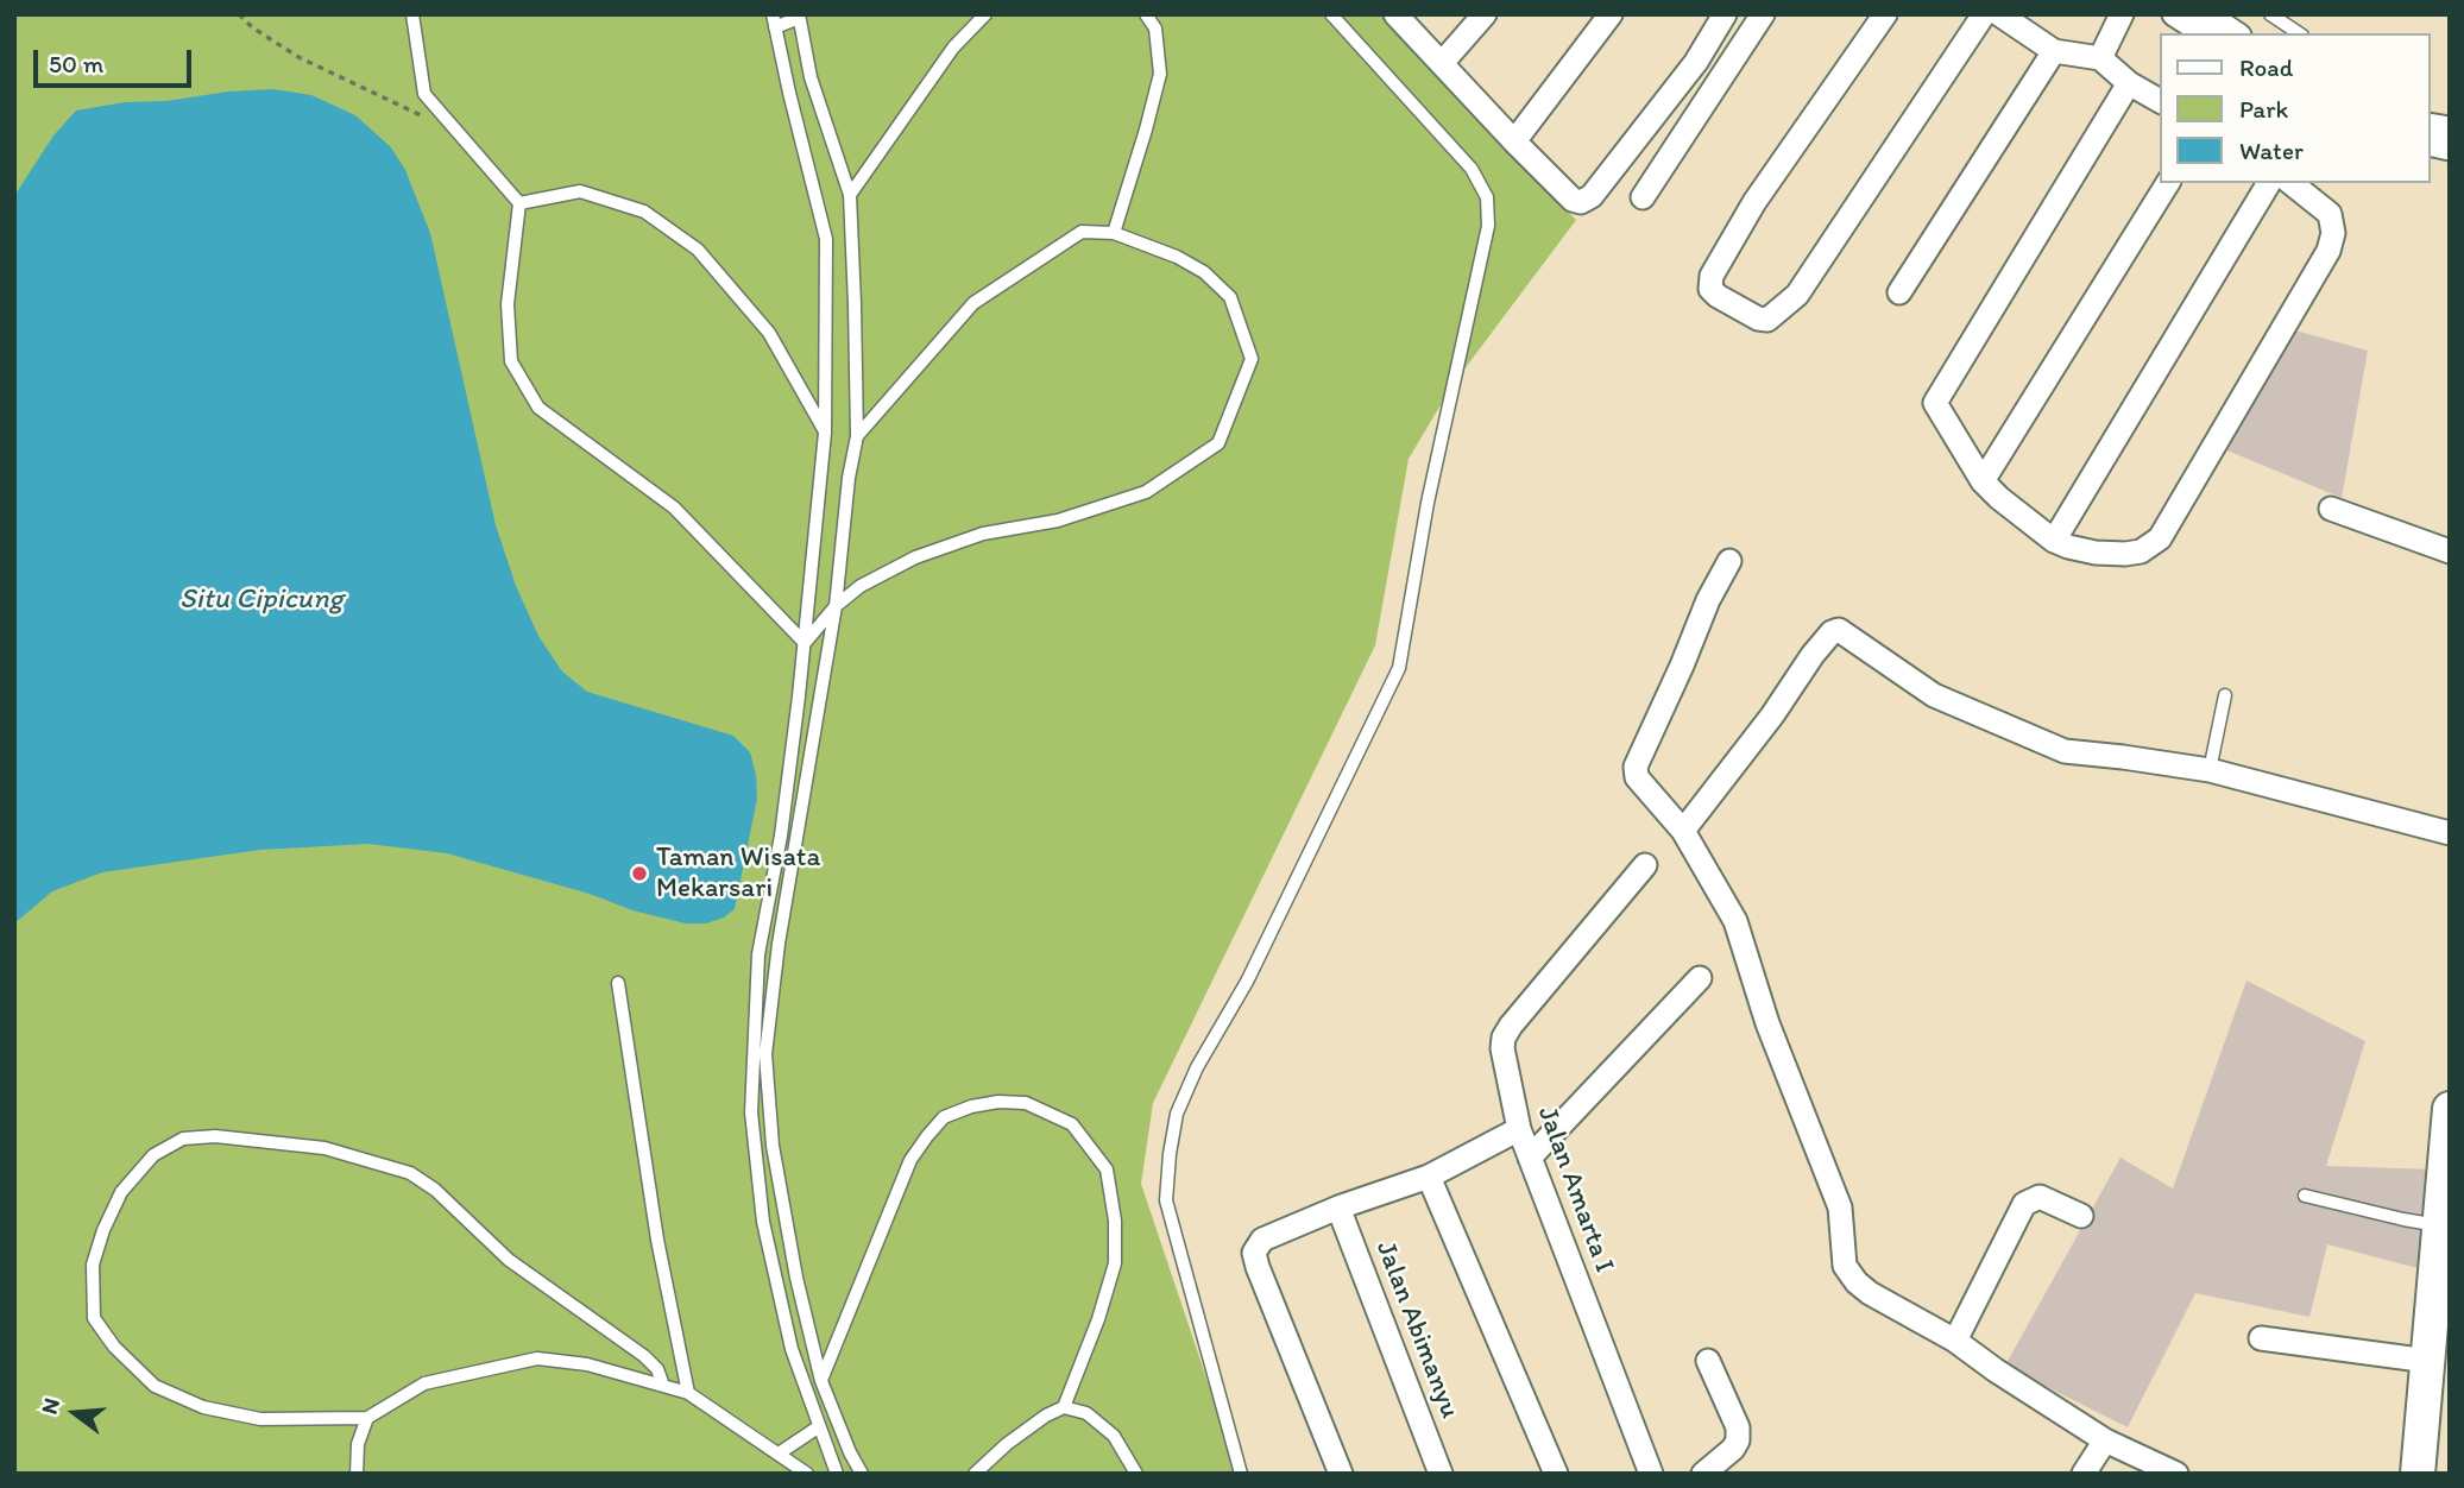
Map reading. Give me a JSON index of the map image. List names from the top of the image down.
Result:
{
  "streets": {
    "street": ["Jalan Amarta I", "Jalan Abimanyu"]
  },
  "water": ["Situ Cipicung"],
  "places": ["Taman Wisata Mekarsari"],
  "legend": ["Road", "Park", "Water"],
  "scale_bar": "50 m",
  "north": "left"
}
